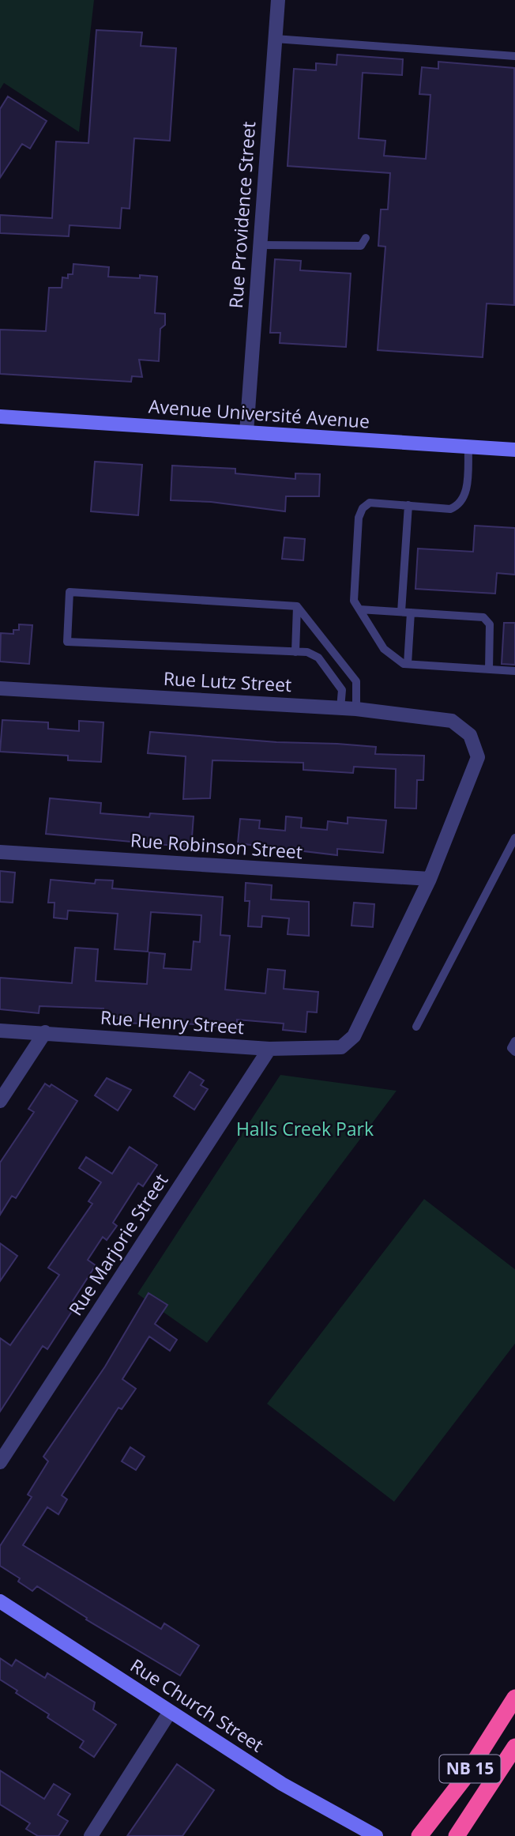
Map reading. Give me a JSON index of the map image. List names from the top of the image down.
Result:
{
  "streets": {
    "highway": ["NB 15"],
    "street": [
      "Rue Providence Street",
      "Avenue Université Avenue",
      "Rue Lutz Street",
      "Rue Robinson Street",
      "Rue Henry Street",
      "Rue Marjorie Street",
      "Rue Church Street"
    ]
  },
  "crossings": [
    ["Rue Providence Street", "Avenue Université Avenue"],
    ["Rue Lutz Street", "Rue Robinson Street"],
    ["Rue Lutz Street", "Rue Henry Street"],
    ["Rue Robinson Street", "Rue Henry Street"],
    ["Rue Henry Street", "Rue Marjorie Street"]
  ],
  "parks": ["Halls Creek Park"]
}
